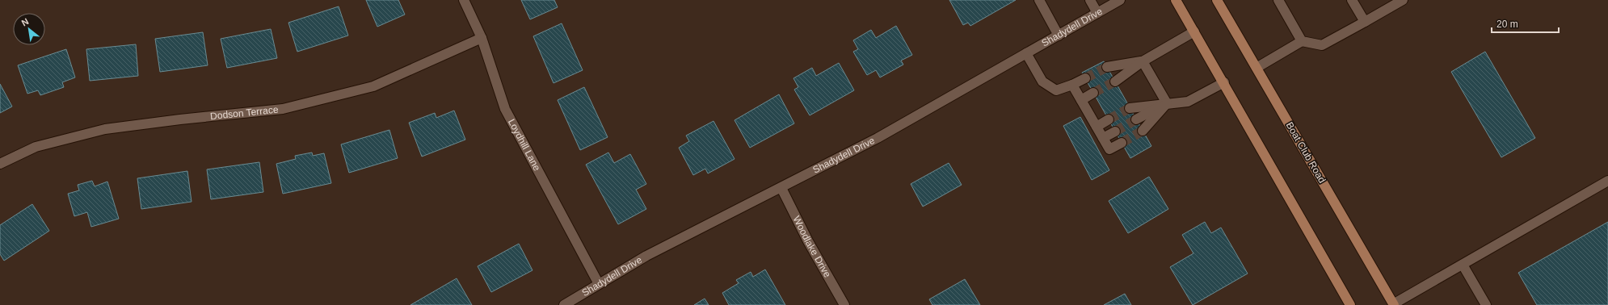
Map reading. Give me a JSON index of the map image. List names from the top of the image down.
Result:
{
  "streets": {
    "main road": ["Boat Club Road"],
    "street": [
      "Shadydell Drive",
      "Dodson Terrace",
      "Loydhill Lane",
      "Woodlake Drive"
    ]
  },
  "crossings": [
    ["Shadydell Drive", "Loydhill Lane"],
    ["Shadydell Drive", "Woodlake Drive"],
    ["Dodson Terrace", "Loydhill Lane"]
  ],
  "scale_bar": "20 m",
  "north": "top left"
}
